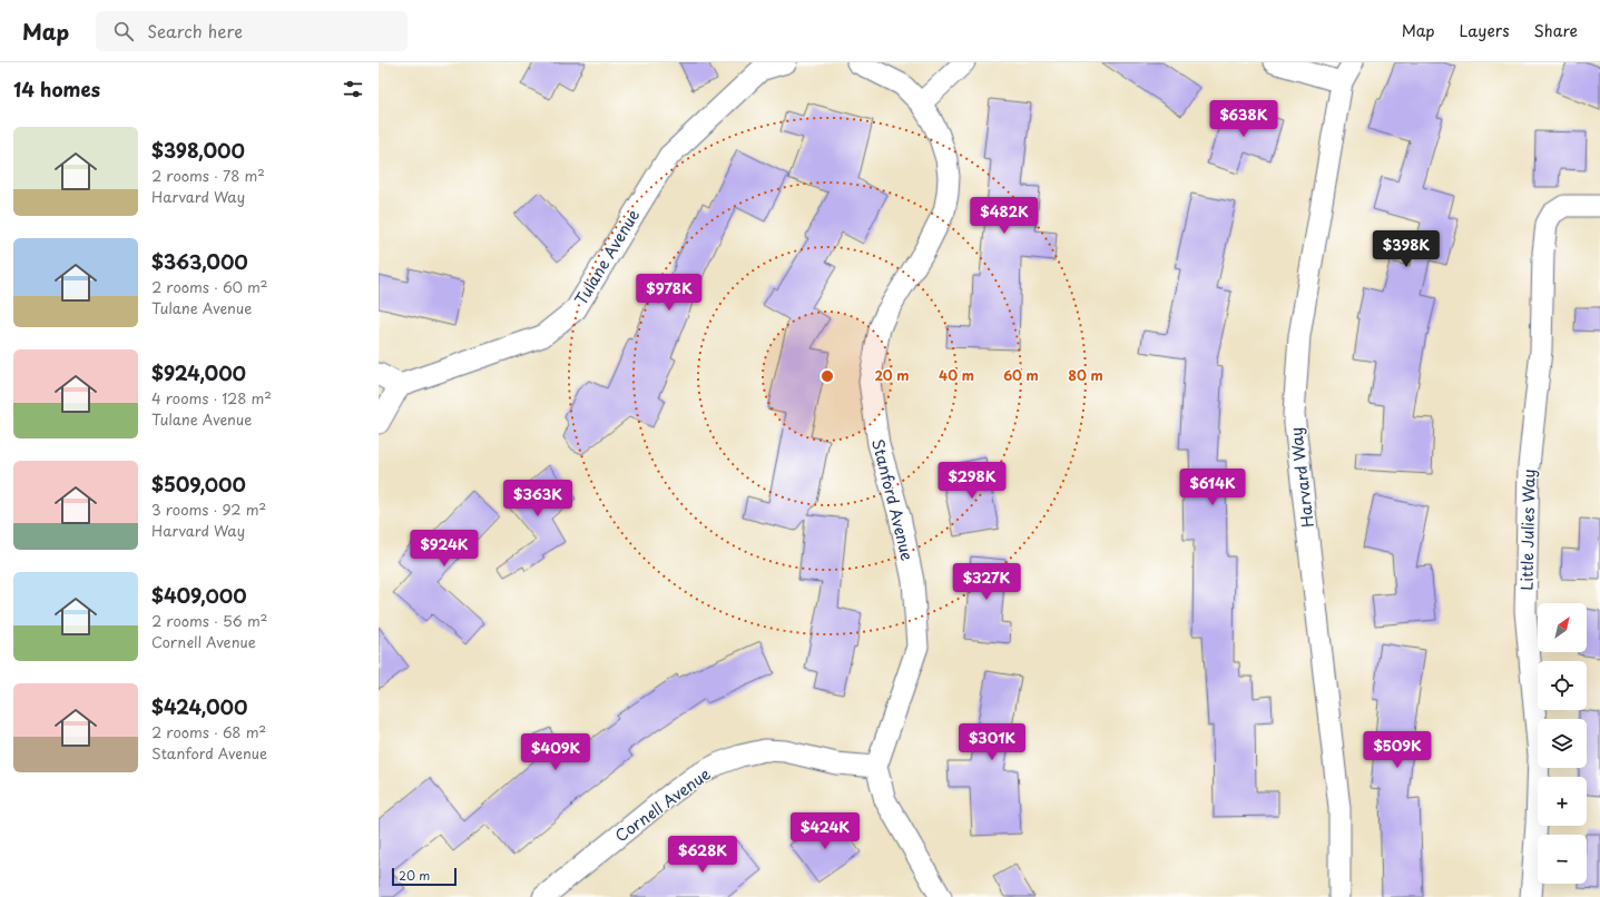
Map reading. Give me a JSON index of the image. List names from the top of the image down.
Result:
{
  "streets": {
    "street": [
      "Tulane Avenue",
      "Harvard Way",
      "Stanford Avenue",
      "Little Julies Way",
      "Cornell Avenue"
    ]
  },
  "crossings": [
    ["Stanford Avenue", "Cornell Avenue"]
  ],
  "scale_bar": "20 m",
  "north": "top right",
  "page": {
    "header": "Map",
    "search": "Search here",
    "nav": ["Map", "Layers", "Share"],
    "heading": "14 homes",
    "price": [
      "$638K",
      "$482K",
      "$398K",
      "$978K",
      "$298K",
      "$614K",
      "$363K",
      "$924K",
      "$327K",
      "$301K",
      "$509K",
      "$409K",
      "$424K",
      "$628K"
    ],
    "list": [
      {
        "name": "$398,000",
        "note": "2 rooms · 78 m² · Harvard Way"
      },
      {
        "name": "$363,000",
        "note": "2 rooms · 60 m² · Tulane Avenue"
      },
      {
        "name": "$924,000",
        "note": "4 rooms · 128 m² · Tulane Avenue"
      },
      {
        "name": "$509,000",
        "note": "3 rooms · 92 m² · Harvard Way"
      },
      {
        "name": "$409,000",
        "note": "2 rooms · 56 m² · Cornell Avenue"
      },
      {
        "name": "$424,000",
        "note": "2 rooms · 68 m² · Stanford Avenue"
      }
    ],
    "map_buttons": ["+", "−"],
    "scale": "20 m"
  },
  "rings": [
    "20 m",
    "40 m",
    "60 m",
    "80 m"
  ]
}
